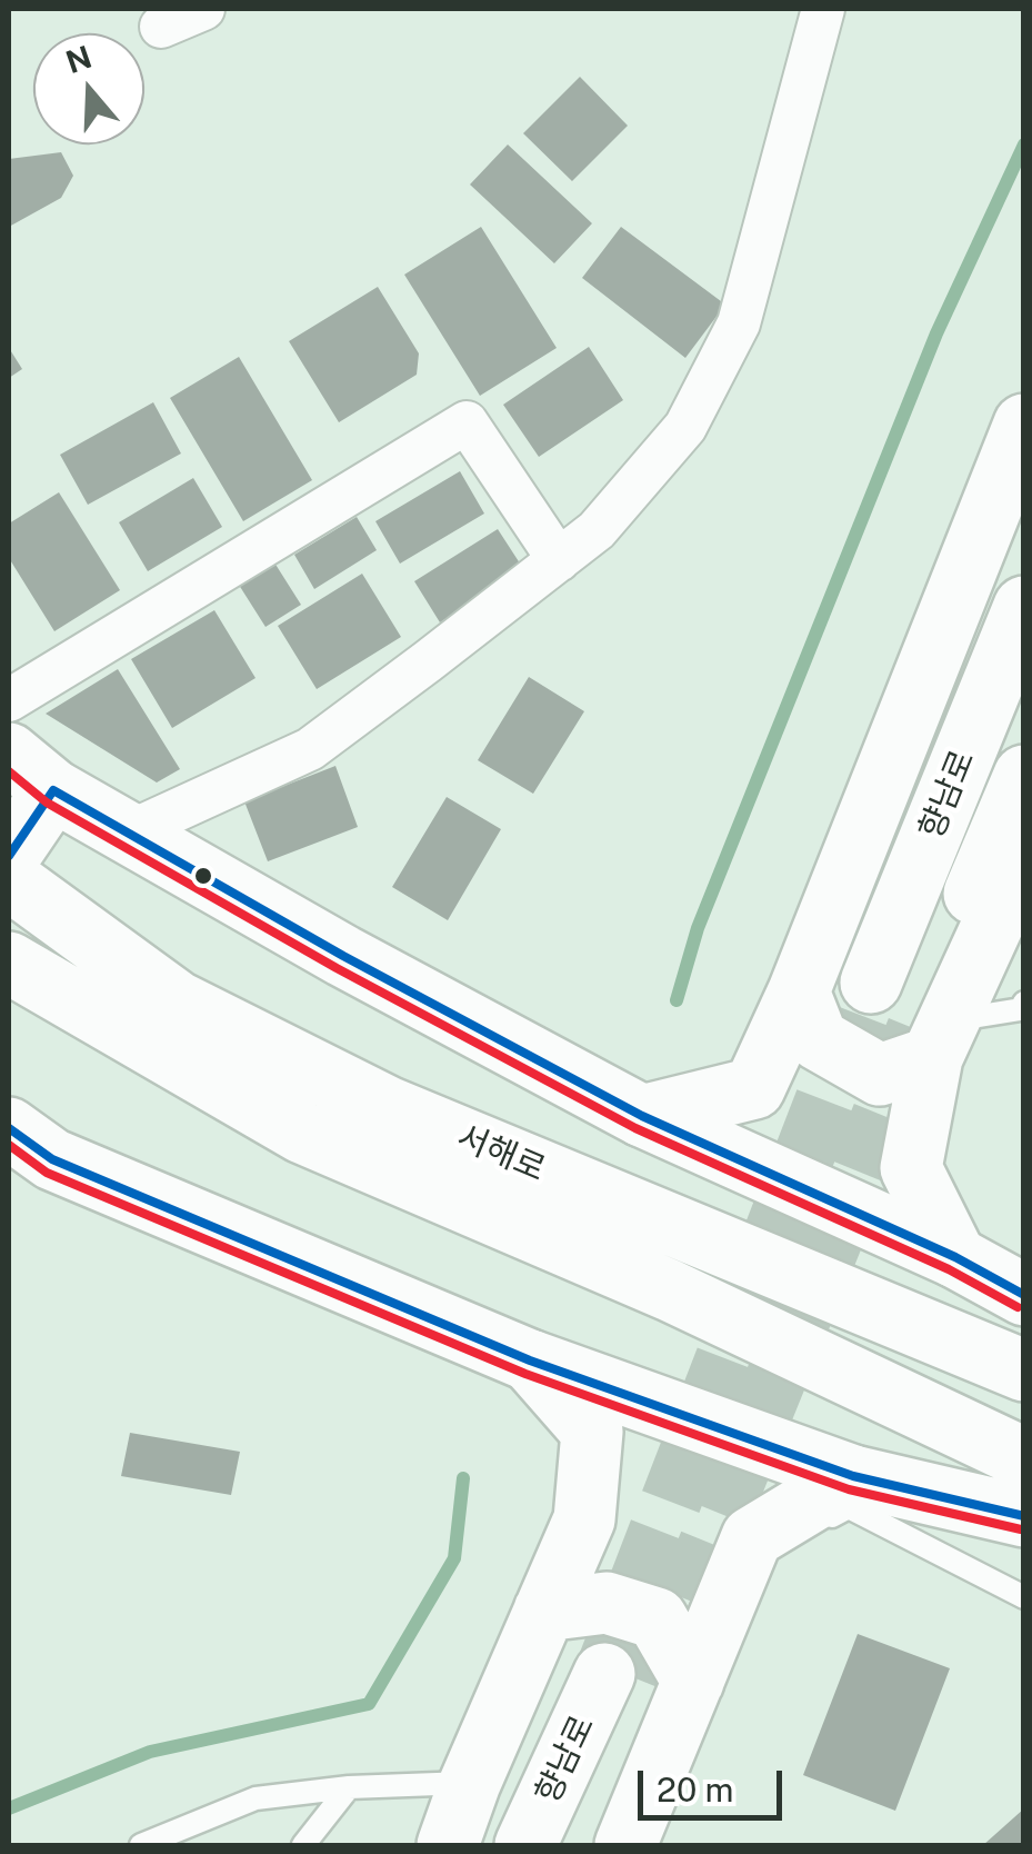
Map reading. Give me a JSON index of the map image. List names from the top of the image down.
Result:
{
  "streets": {
    "main road": ["향남로", "서해로"]
  },
  "scale_bar": "20 m",
  "north": "top"
}
